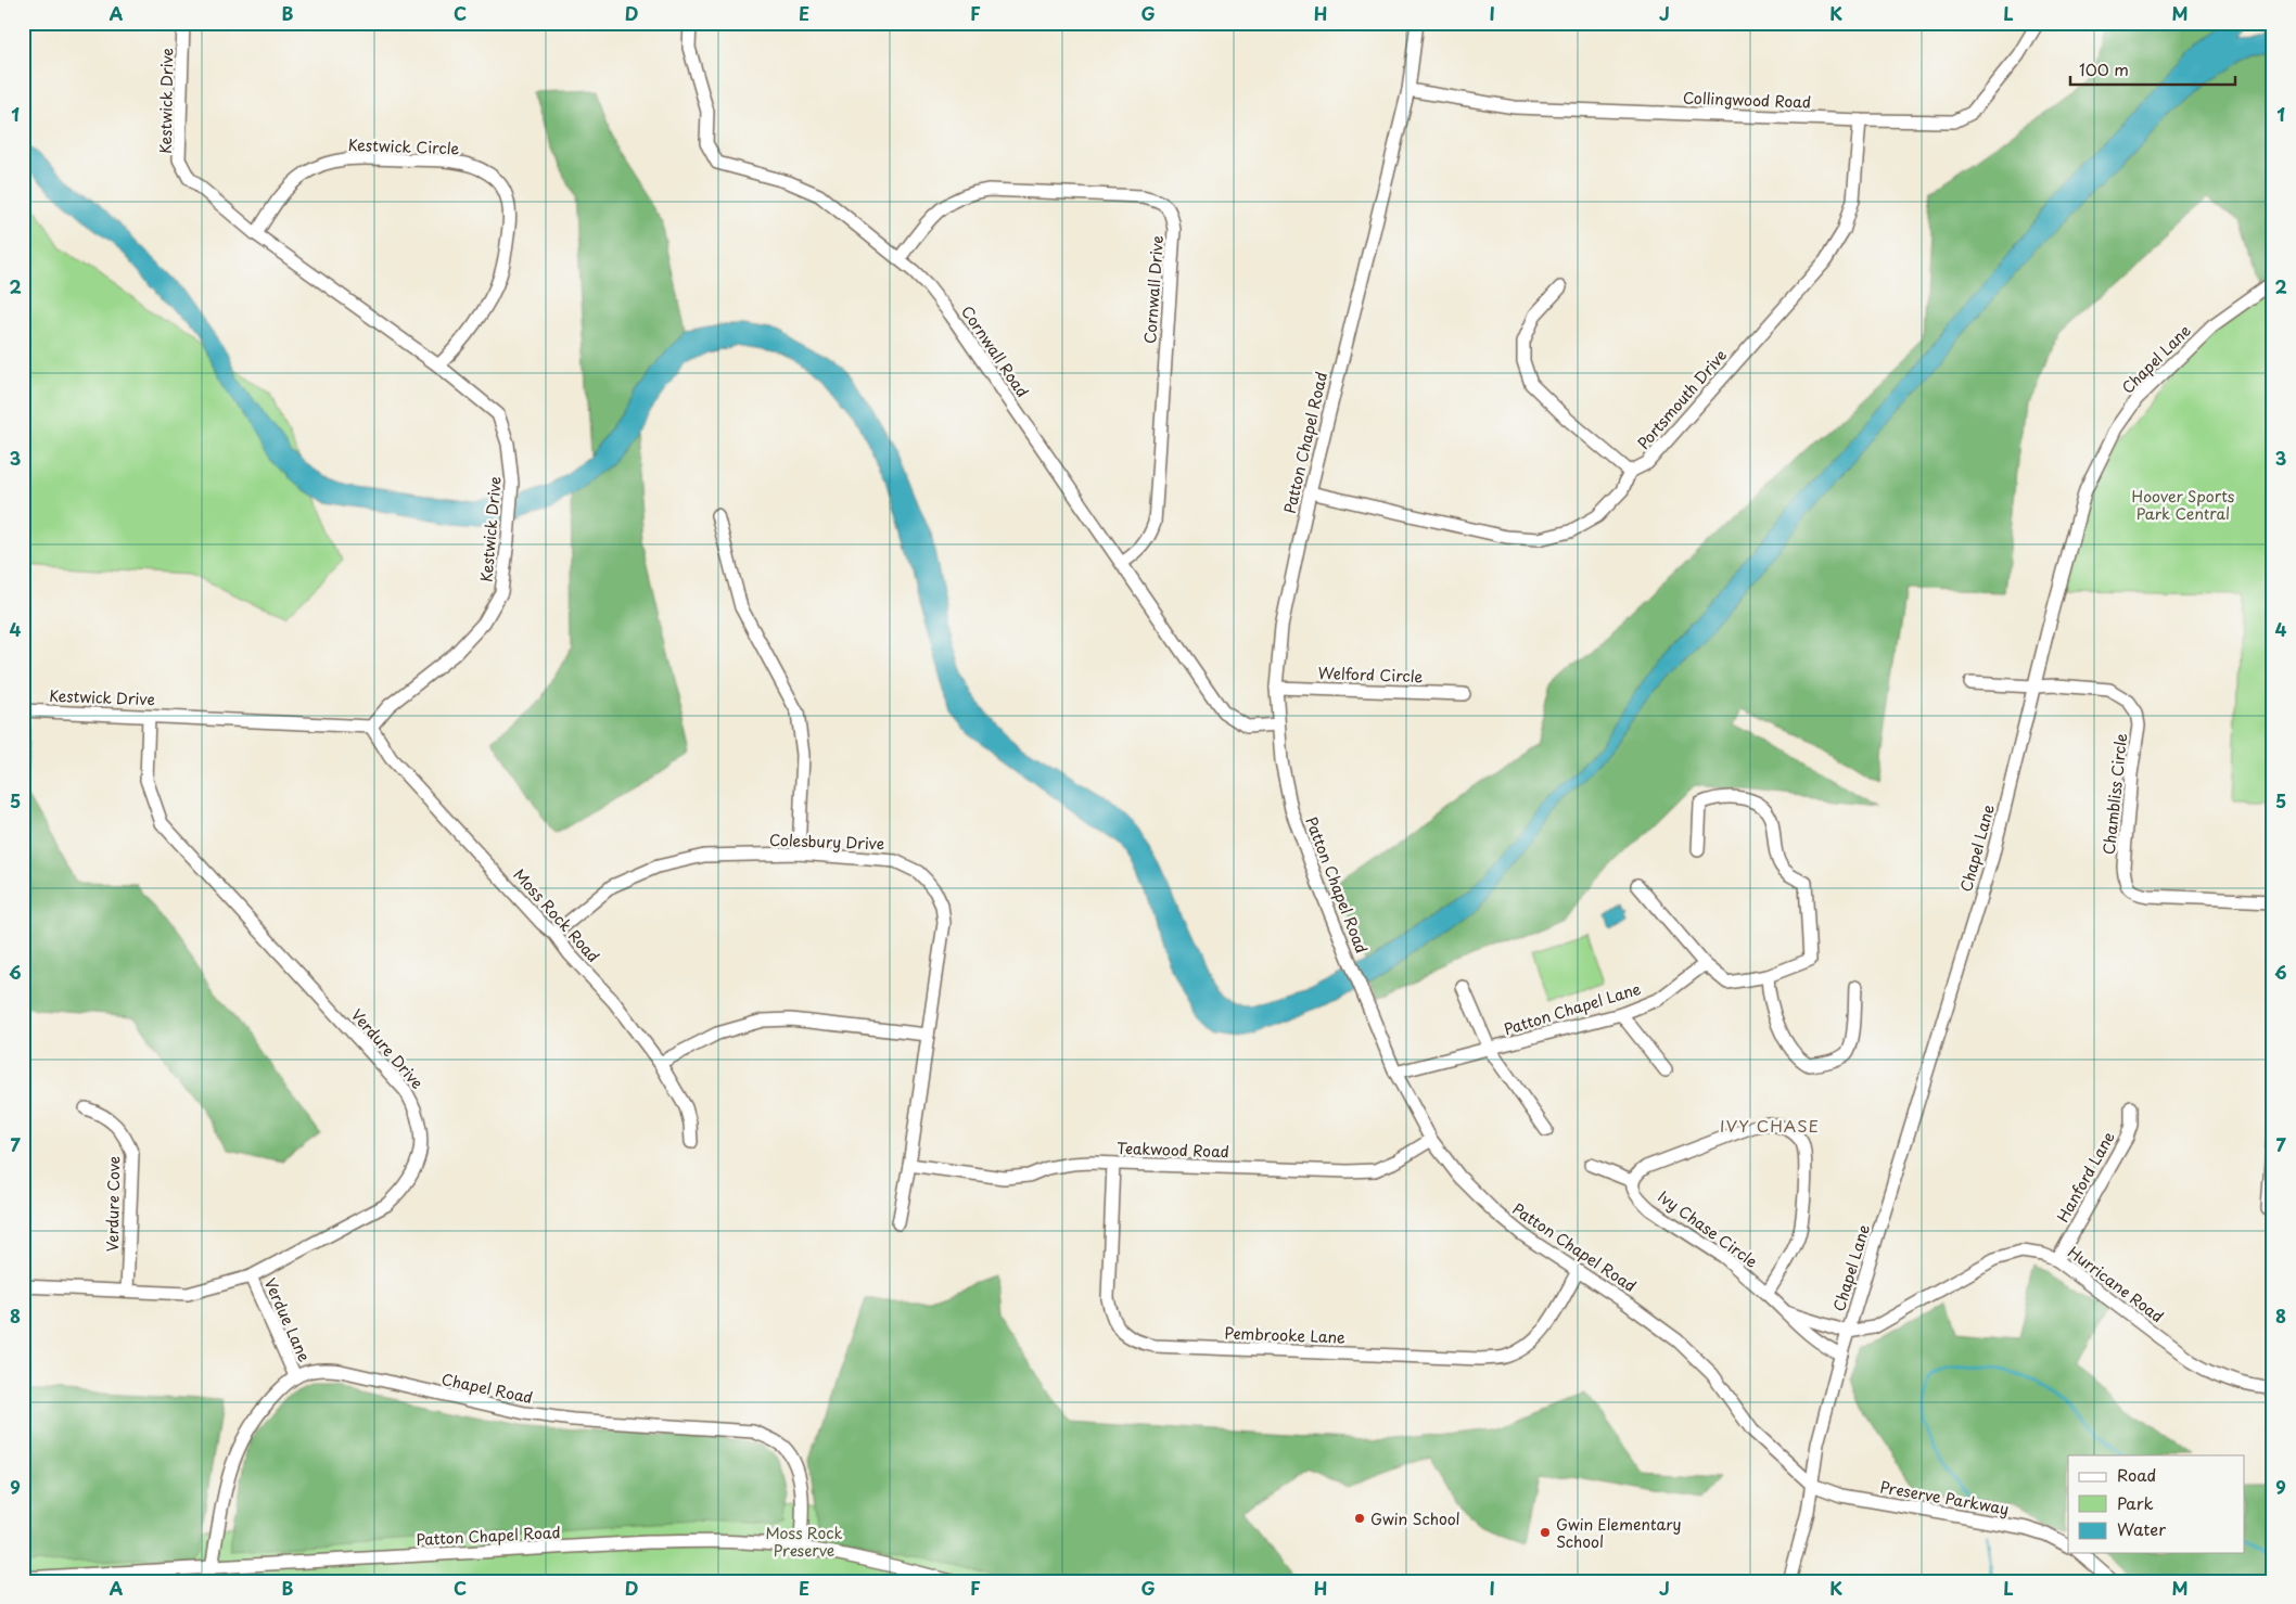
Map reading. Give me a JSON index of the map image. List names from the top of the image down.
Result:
{
  "streets": {
    "street": [
      "Collingwood Road",
      "Kestwick Drive",
      "Kestwick Circle",
      "Cornwall Drive",
      "Cornwall Road",
      "Chapel Lane",
      "Portsmouth Drive",
      "Patton Chapel Road",
      "Welford Circle",
      "Chambliss Circle",
      "Colesbury Drive",
      "Moss Rock Road",
      "Patton Chapel Lane",
      "Verdure Drive",
      "Teakwood Road",
      "Hanford Lane",
      "Verdure Cove",
      "Ivy Chase Circle",
      "Hurricane Road",
      "Verdue Lane",
      "Pembrooke Lane",
      "Chapel Road",
      "Preserve Parkway"
    ]
  },
  "crossings": [
    ["Collingwood Road", "Portsmouth Drive"],
    ["Collingwood Road", "Patton Chapel Road"],
    ["Kestwick Drive", "Kestwick Circle"],
    ["Kestwick Drive", "Moss Rock Road"],
    ["Kestwick Drive", "Verdure Drive"],
    ["Cornwall Drive", "Cornwall Road"],
    ["Cornwall Road", "Patton Chapel Road"],
    ["Chapel Lane", "Patton Chapel Road"],
    ["Chapel Lane", "Chambliss Circle"],
    ["Chapel Lane", "Ivy Chase Circle"],
    ["Chapel Lane", "Hurricane Road"],
    ["Chapel Lane", "Preserve Parkway"],
    ["Portsmouth Drive", "Patton Chapel Road"],
    ["Patton Chapel Road", "Welford Circle"],
    ["Patton Chapel Road", "Patton Chapel Lane"],
    ["Patton Chapel Road", "Teakwood Road"],
    ["Patton Chapel Road", "Pembrooke Lane"],
    ["Patton Chapel Road", "Chapel Road"],
    ["Patton Chapel Road", "Preserve Parkway"],
    ["Colesbury Drive", "Moss Rock Road"],
    ["Colesbury Drive", "Teakwood Road"],
    ["Verdure Drive", "Verdure Cove"],
    ["Verdure Drive", "Verdue Lane"],
    ["Teakwood Road", "Pembrooke Lane"],
    ["Hanford Lane", "Hurricane Road"],
    ["Ivy Chase Circle", "Hurricane Road"],
    ["Verdue Lane", "Chapel Road"]
  ],
  "districts": ["IVY CHASE"],
  "parks": ["Hoover Sports Park Central", "Moss Rock Preserve"],
  "places": ["Gwin School", "Gwin Elementary School"],
  "legend": ["Road", "Park", "Water"],
  "scale_bar": "100 m",
  "grid": {
    "columns": [
      "A",
      "B",
      "C",
      "D",
      "E",
      "F",
      "G",
      "H",
      "I",
      "J",
      "K",
      "L",
      "M"
    ],
    "rows": [
      "1",
      "2",
      "3",
      "4",
      "5",
      "6",
      "7",
      "8",
      "9"
    ]
  }
}
